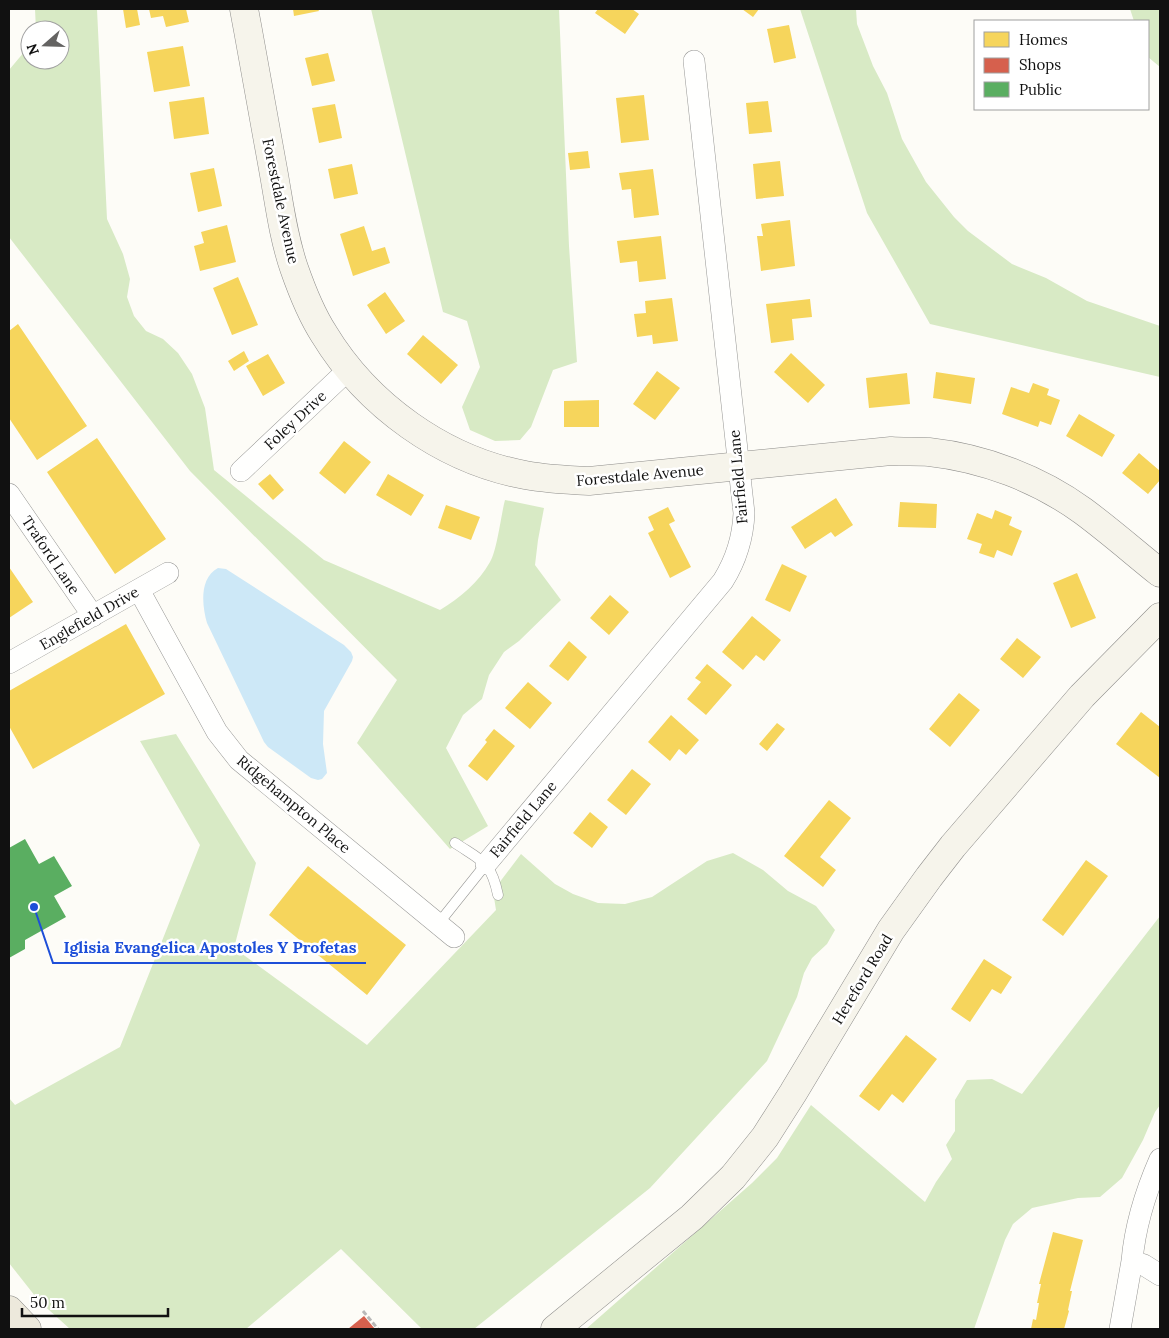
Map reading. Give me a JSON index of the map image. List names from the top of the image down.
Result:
{
  "streets": {
    "street": [
      "Forestdale Avenue",
      "Foley Drive",
      "Fairfield Lane",
      "Traford Lane",
      "Englefield Drive",
      "Ridgehampton Place",
      "Hereford Road"
    ]
  },
  "crossings": [
    ["Forestdale Avenue", "Foley Drive"],
    ["Forestdale Avenue", "Fairfield Lane"],
    ["Traford Lane", "Englefield Drive"],
    ["Englefield Drive", "Ridgehampton Place"]
  ],
  "places": ["Iglisia Evangelica Apostoles Y Profetas"],
  "legend": ["Homes", "Shops", "Public"],
  "scale_bar": "50 m",
  "north": "left"
}
